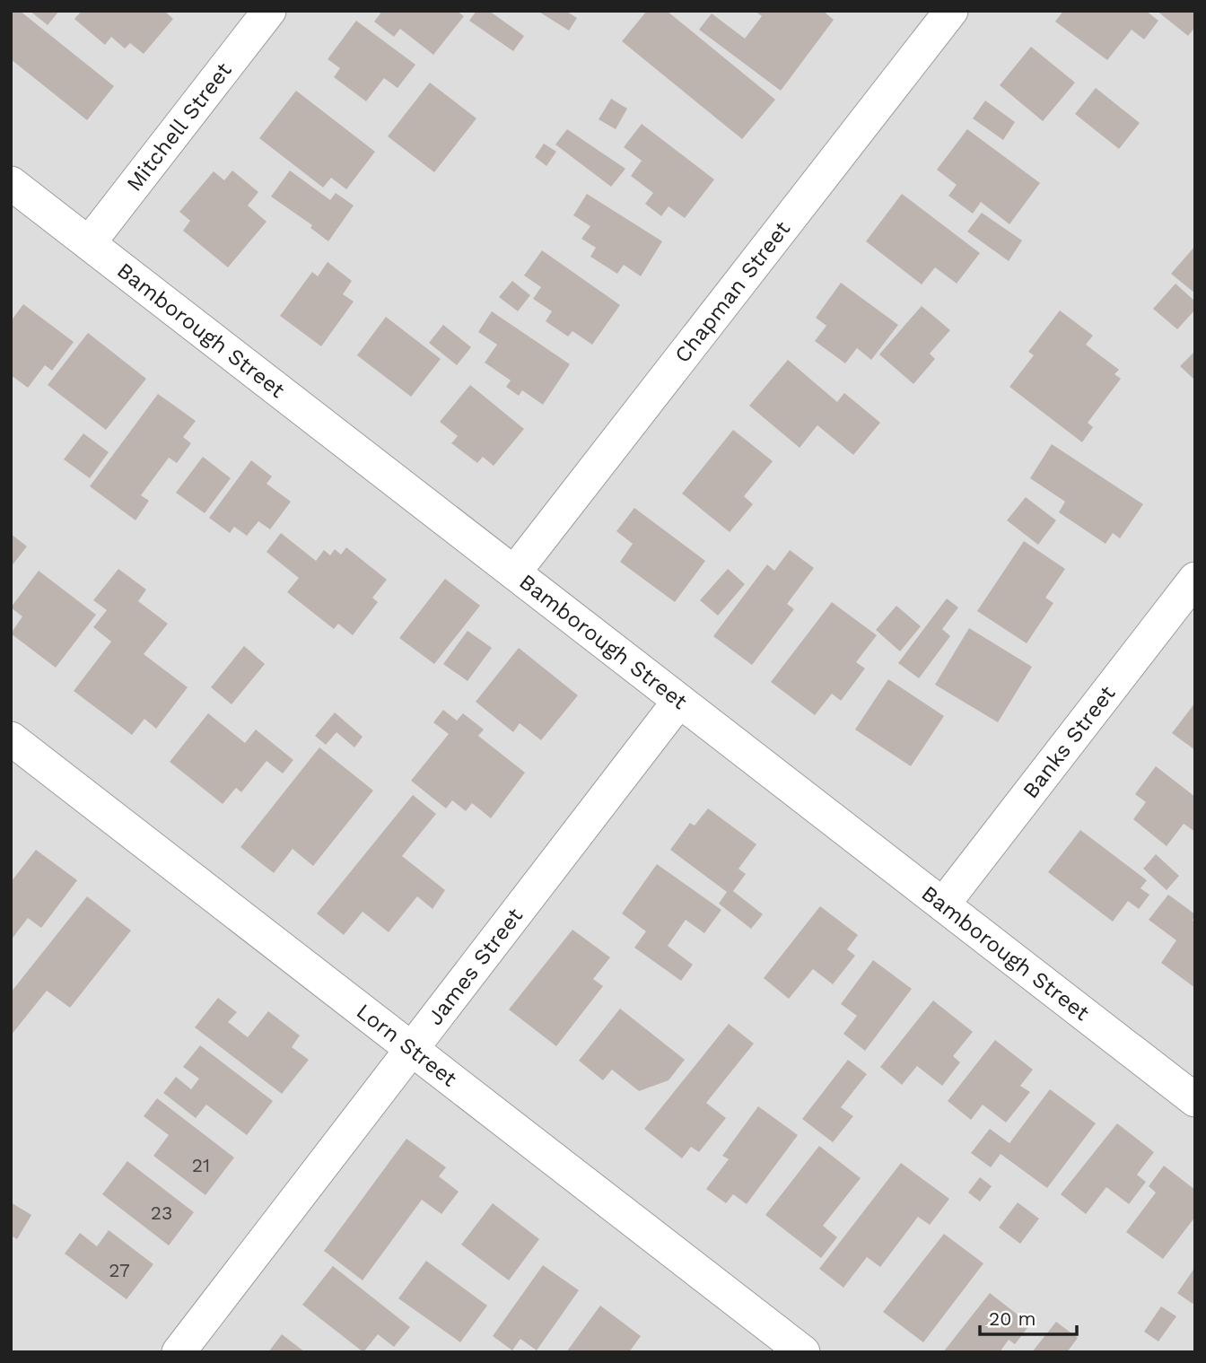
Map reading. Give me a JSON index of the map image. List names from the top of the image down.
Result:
{
  "streets": {
    "street": [
      "Mitchell Street",
      "Chapman Street",
      "Bamborough Street",
      "Banks Street",
      "James Street",
      "Lorn Street"
    ]
  },
  "crossings": [
    ["Mitchell Street", "Bamborough Street"],
    ["Chapman Street", "Bamborough Street"],
    ["Bamborough Street", "Banks Street"],
    ["Bamborough Street", "James Street"],
    ["James Street", "Lorn Street"]
  ],
  "house_numbers": ["21", "23", "27"],
  "scale_bar": "20 m"
}
